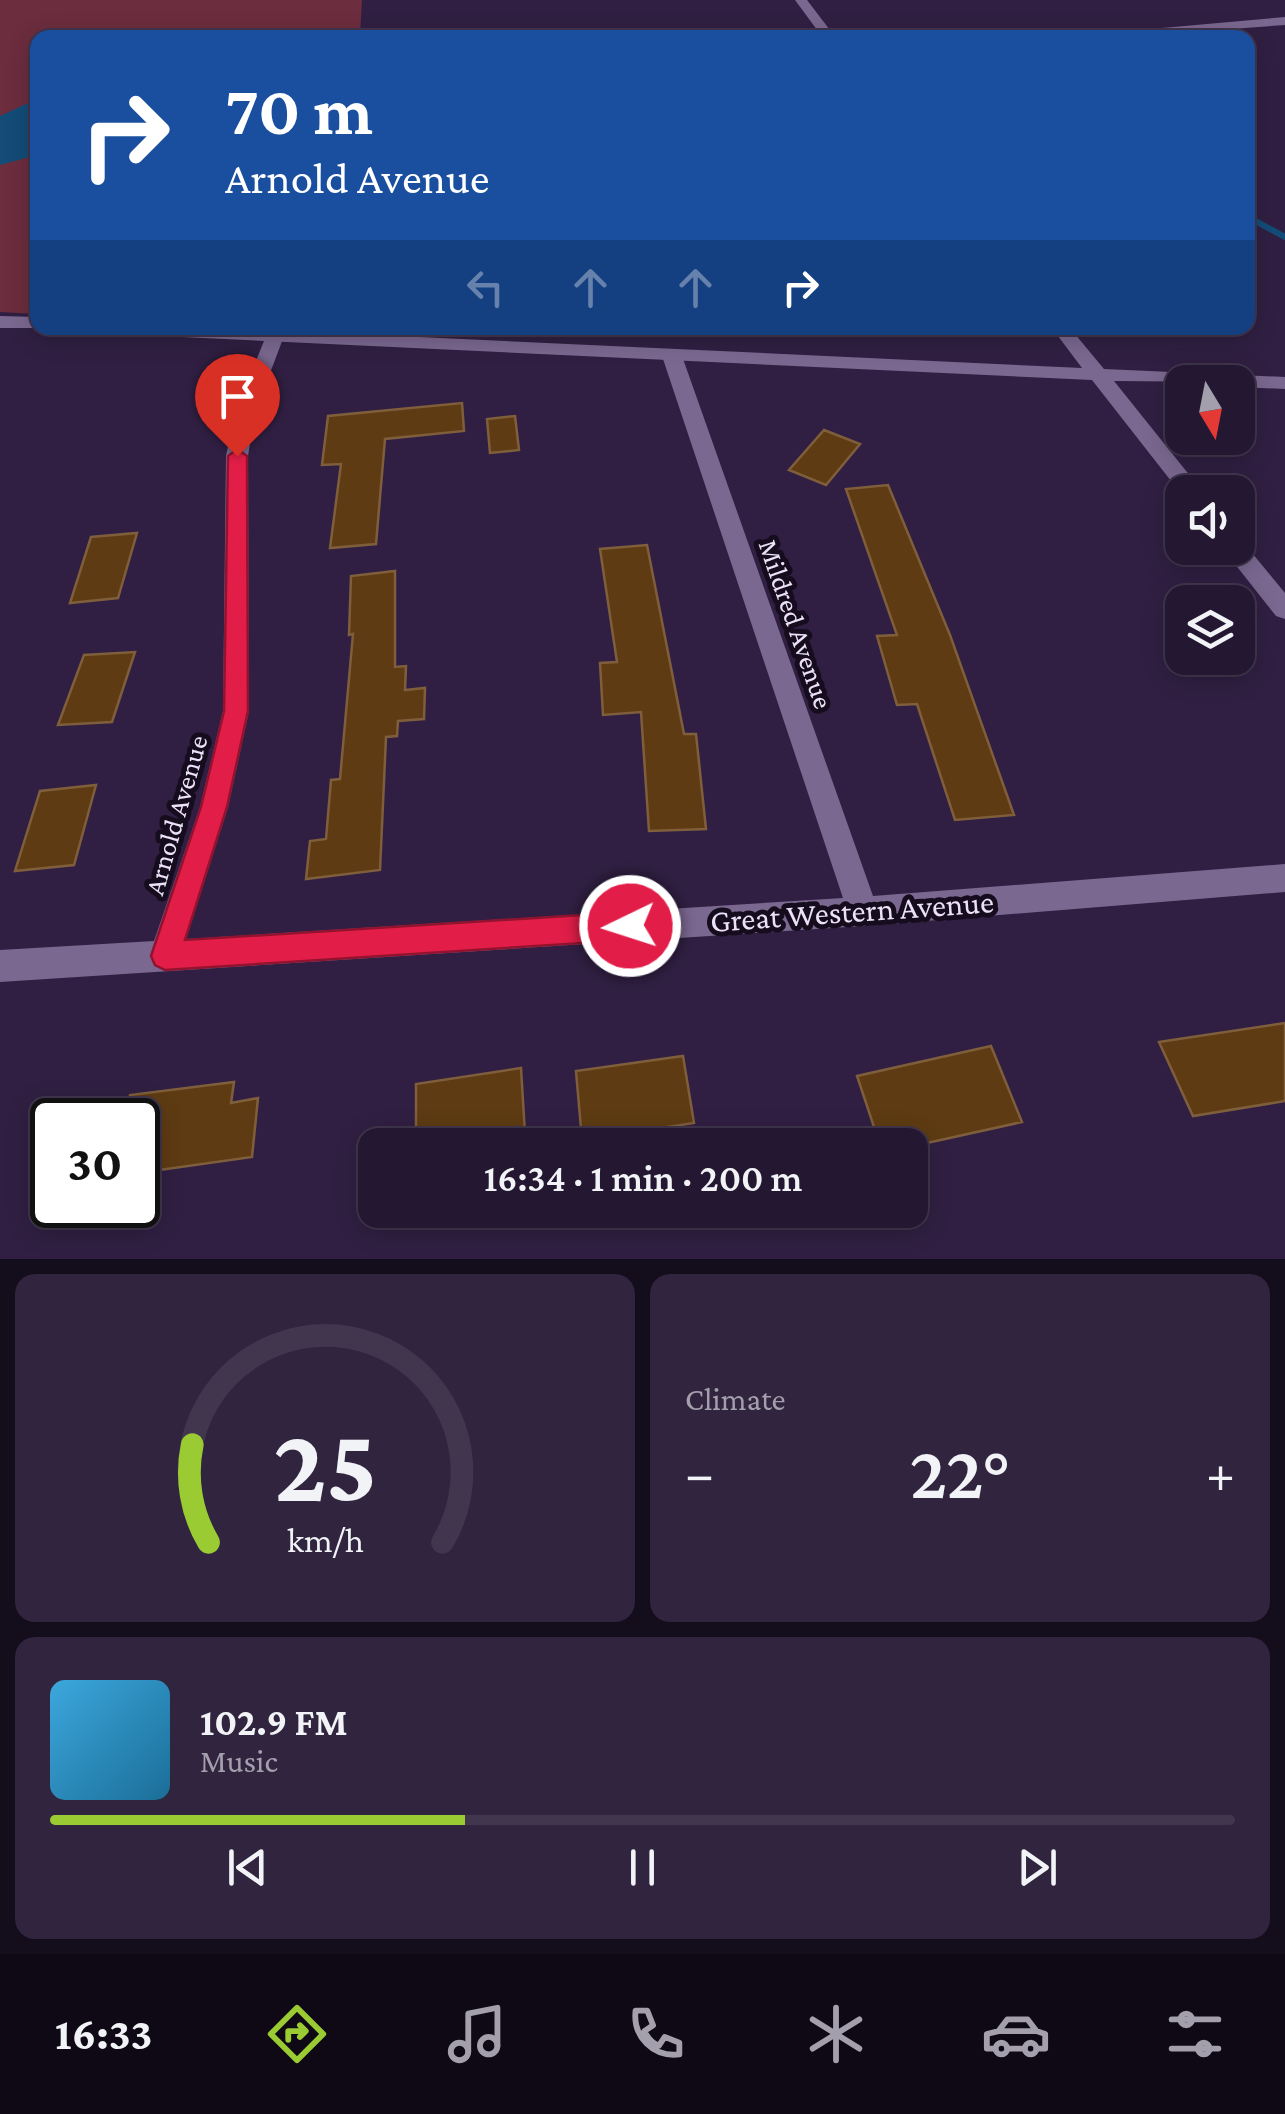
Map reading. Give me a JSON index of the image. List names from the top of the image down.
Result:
{
  "streets": {
    "street": ["Mildred Avenue", "Arnold Avenue", "Great Western Avenue"]
  },
  "crossings": [
    ["Mildred Avenue", "Great Western Avenue"],
    ["Arnold Avenue", "Great Western Avenue"]
  ],
  "north": "bottom",
  "page": {
    "turn": ["70 m", "Arnold Avenue"],
    "limit": "30",
    "trip": "16:34 · 1 min · 200 m",
    "tile": "Climate",
    "heat": ["−", "22°", "+"],
    "song": ["102.9 FM", "Music"],
    "tabs": "16:33",
    "gauge": ["25", "km/h"]
  }
}
